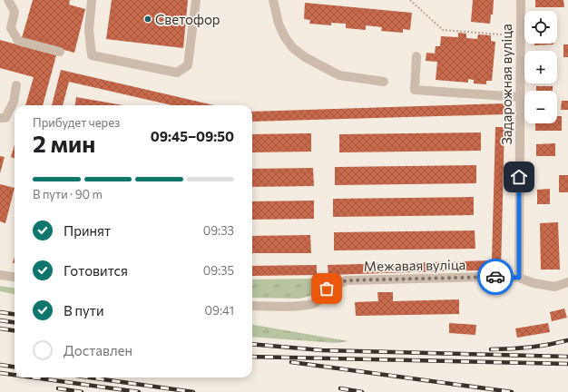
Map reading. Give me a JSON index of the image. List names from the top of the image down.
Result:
{
  "streets": {
    "street": ["Задарожная вуліца", "Межавая вуліца"]
  },
  "crossings": [
    ["Задарожная вуліца", "Межавая вуліца"]
  ],
  "places": ["Светофор"],
  "page": {
    "map_buttons": ["+", "−"],
    "heading": ["2 мин", "Прибудет через", "09:45–09:50"],
    "bar": "В пути · 90 m",
    "list": [
      ["Принят", "09:33"],
      ["Готовится", "09:35"],
      ["В пути", "09:41"],
      "Доставлен"
    ]
  }
}
